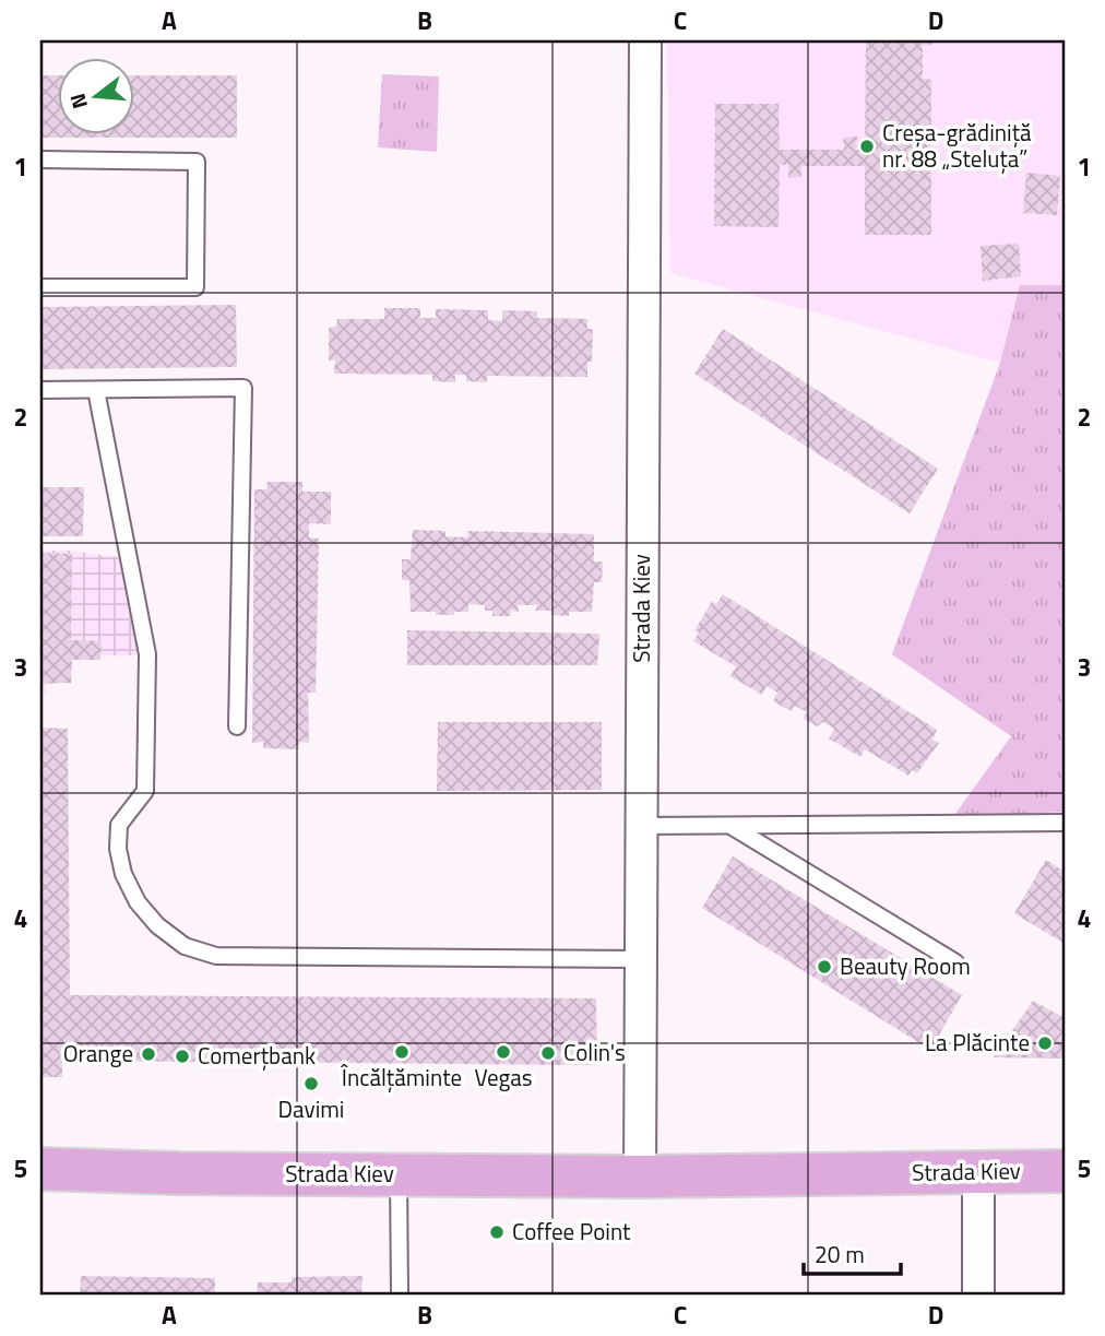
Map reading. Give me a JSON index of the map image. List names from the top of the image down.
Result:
{
  "streets": {
    "main road": ["Strada Kiev"]
  },
  "places": [
    "Creșa-grădiniță nr. 88 „Steluța”",
    "Beauty Room",
    "La Plăcinte",
    "Încălțăminte",
    "Vegas",
    "Colin's",
    "Orange",
    "Comerțbank",
    "Davimi",
    "Coffee Point"
  ],
  "scale_bar": "20 m",
  "north": "left",
  "grid": {
    "columns": [
      "A",
      "B",
      "C",
      "D"
    ],
    "rows": [
      "1",
      "2",
      "3",
      "4",
      "5"
    ]
  }
}
